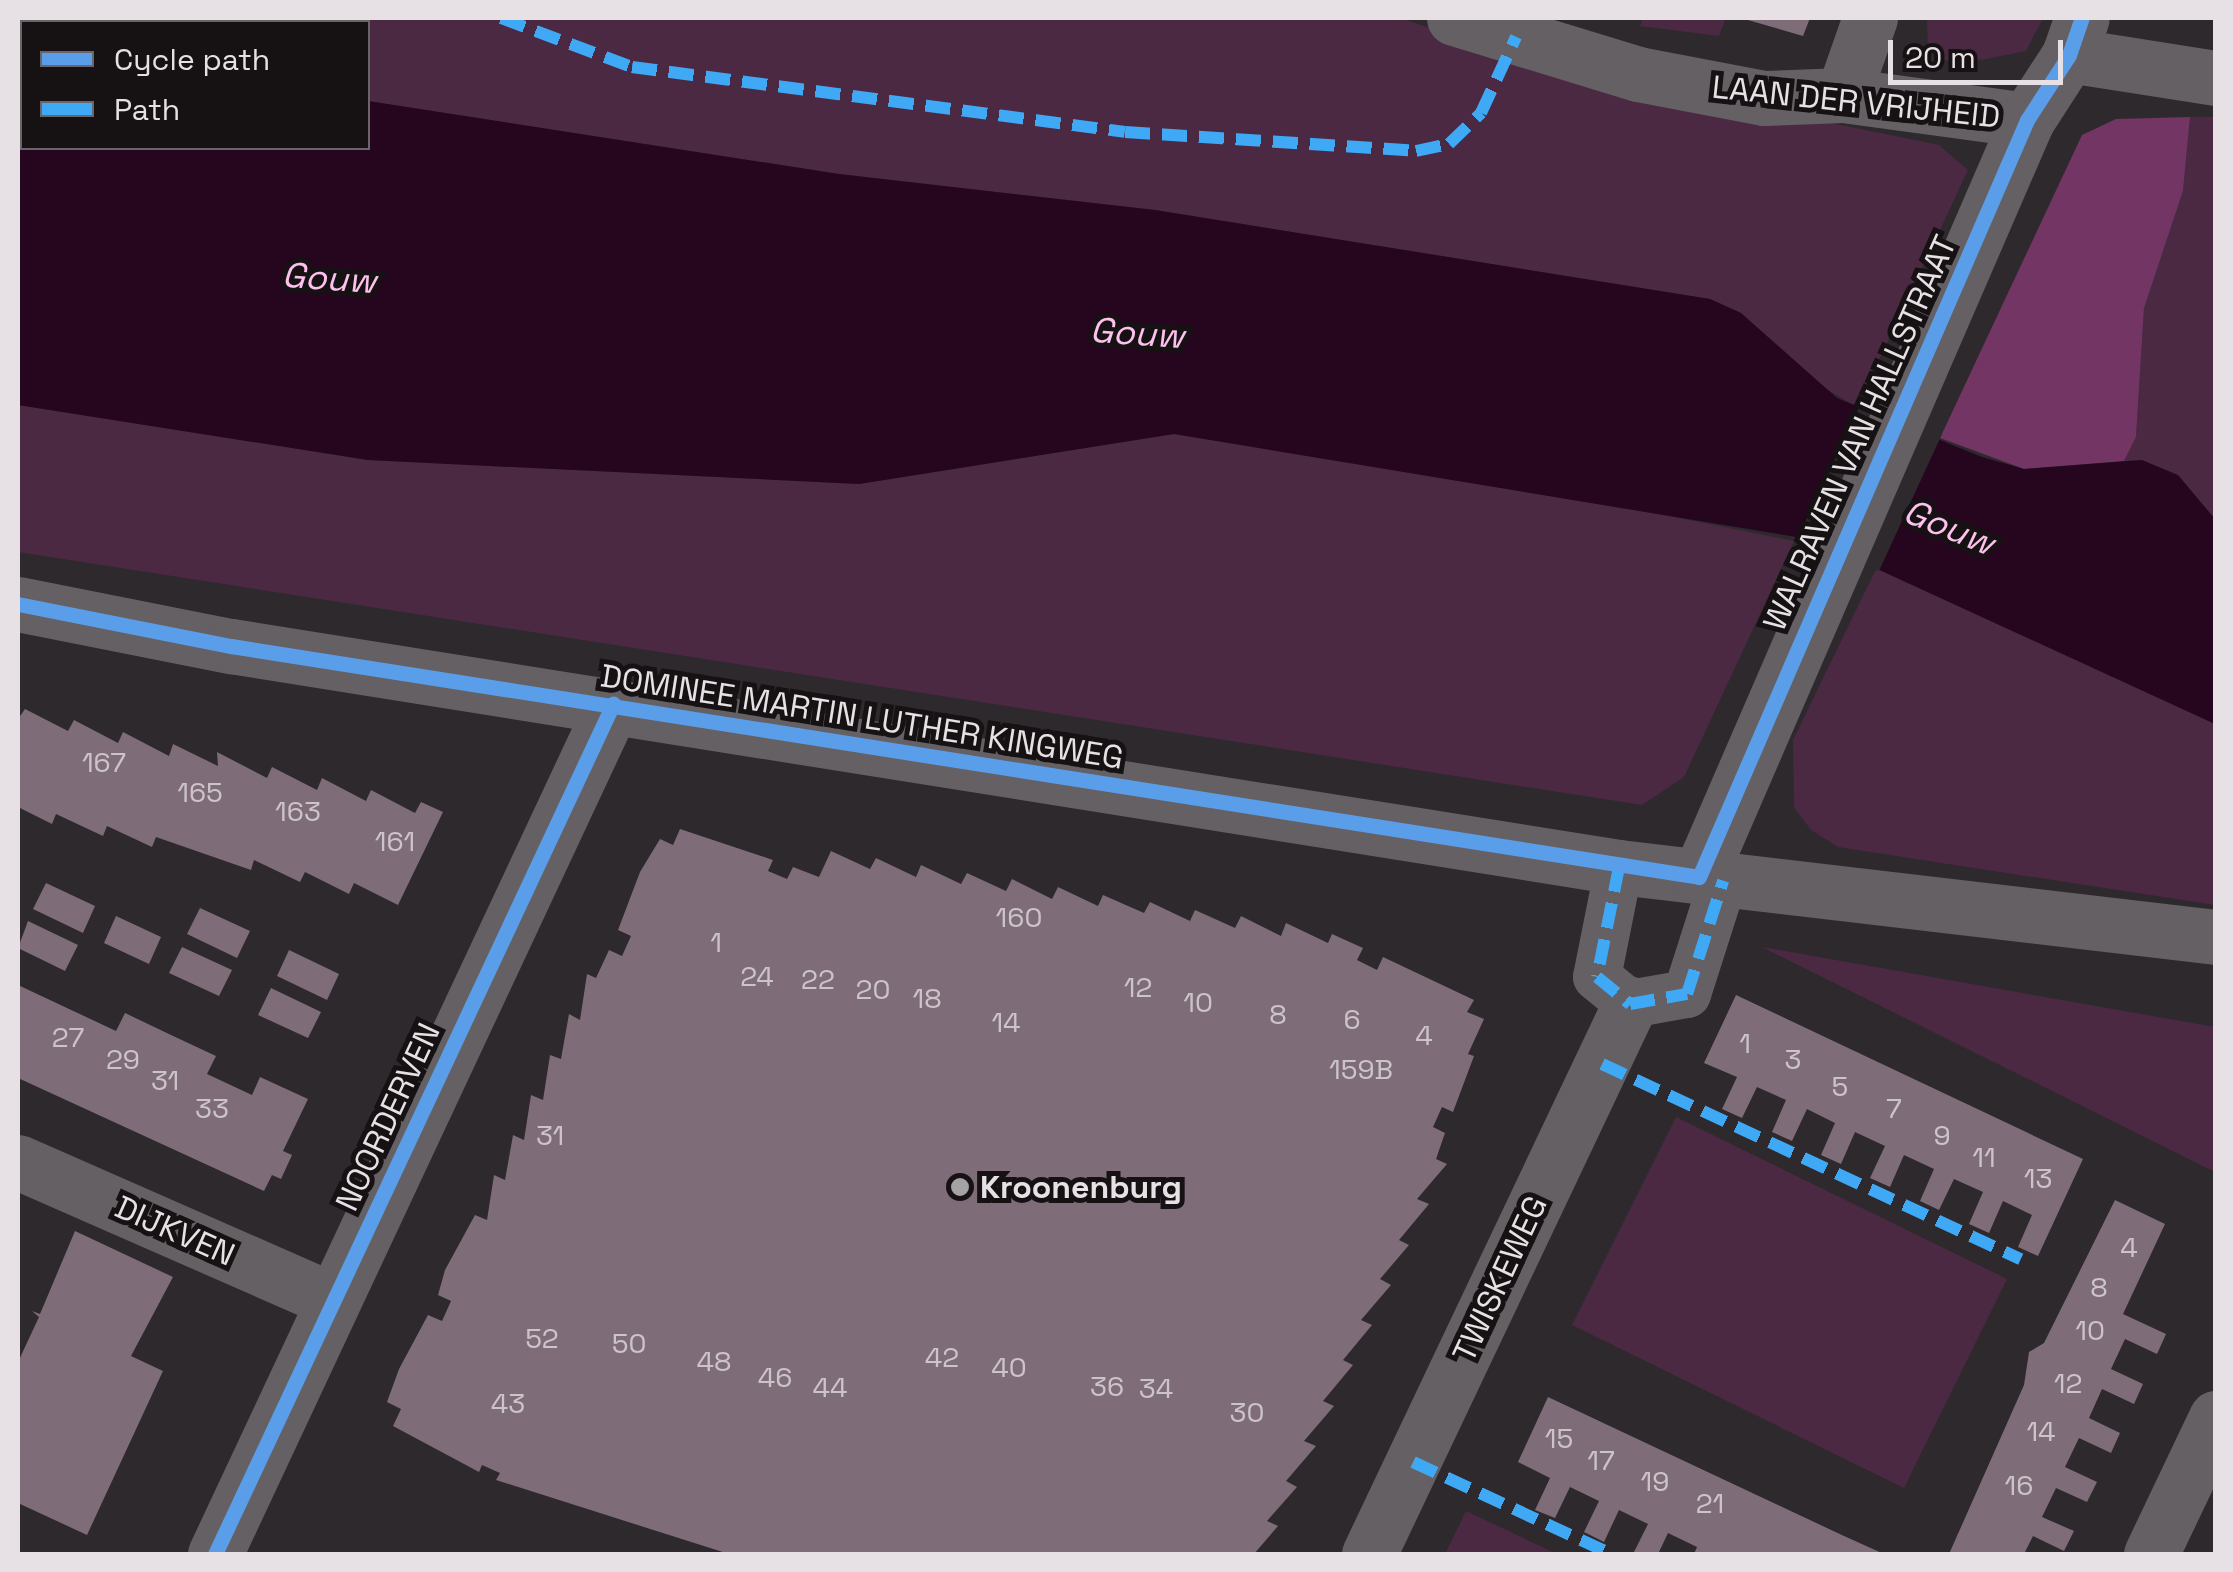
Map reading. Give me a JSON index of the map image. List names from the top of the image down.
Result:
{
  "streets": {
    "street": [
      "LAAN DER VRIJHEID",
      "WALRAVEN VAN HALLSTRAAT",
      "DOMINEE MARTIN LUTHER KINGWEG",
      "NOORDERVEN",
      "DIJKVEN",
      "TWISKEWEG"
    ]
  },
  "crossings": [
    ["LAAN DER VRIJHEID", "WALRAVEN VAN HALLSTRAAT"],
    ["WALRAVEN VAN HALLSTRAAT", "DOMINEE MARTIN LUTHER KINGWEG"],
    ["DOMINEE MARTIN LUTHER KINGWEG", "NOORDERVEN"],
    ["NOORDERVEN", "DIJKVEN"]
  ],
  "water": ["Gouw"],
  "places": ["Kroonenburg"],
  "house_numbers": [
    "167",
    "165",
    "163",
    "161",
    "160",
    "1",
    "24",
    "22",
    "12",
    "20",
    "18",
    "10",
    "8",
    "6",
    "14",
    "4",
    "27",
    "1",
    "29",
    "3",
    "159B",
    "31",
    "5",
    "33",
    "7",
    "31",
    "9",
    "11",
    "13",
    "4",
    "8",
    "10",
    "52",
    "50",
    "42",
    "48",
    "40",
    "46",
    "12",
    "36",
    "44",
    "34",
    "43",
    "30",
    "14",
    "15",
    "17",
    "19",
    "16",
    "21"
  ],
  "legend": ["Cycle path", "Path"],
  "scale_bar": "20 m"
}
